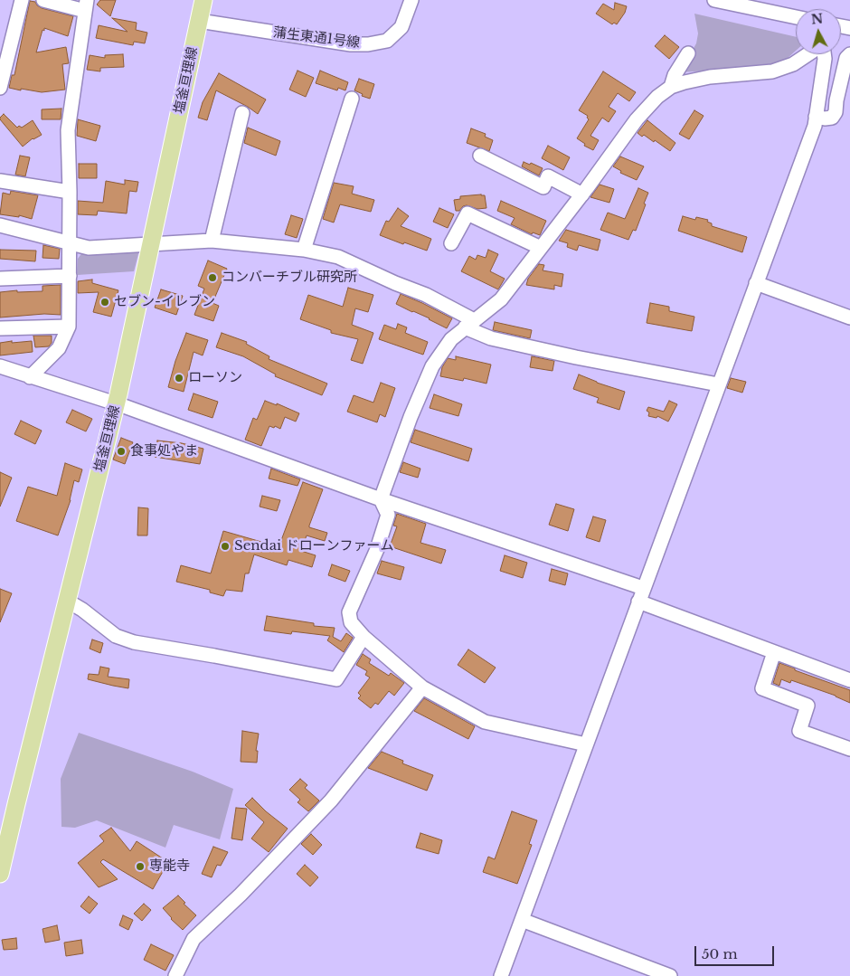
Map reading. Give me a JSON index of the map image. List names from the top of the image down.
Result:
{
  "streets": {
    "main road": ["塩釜亘理線"],
    "street": ["蒲生東通1号線"]
  },
  "crossings": [
    ["蒲生東通1号線", "塩釜亘理線"]
  ],
  "places": [
    "コンバーチブル研究所",
    "セブン-イレブン",
    "ローソン",
    "食事処やま",
    "Sendai ドローンファーム",
    "専能寺"
  ],
  "scale_bar": "50 m",
  "north": "top"
}
